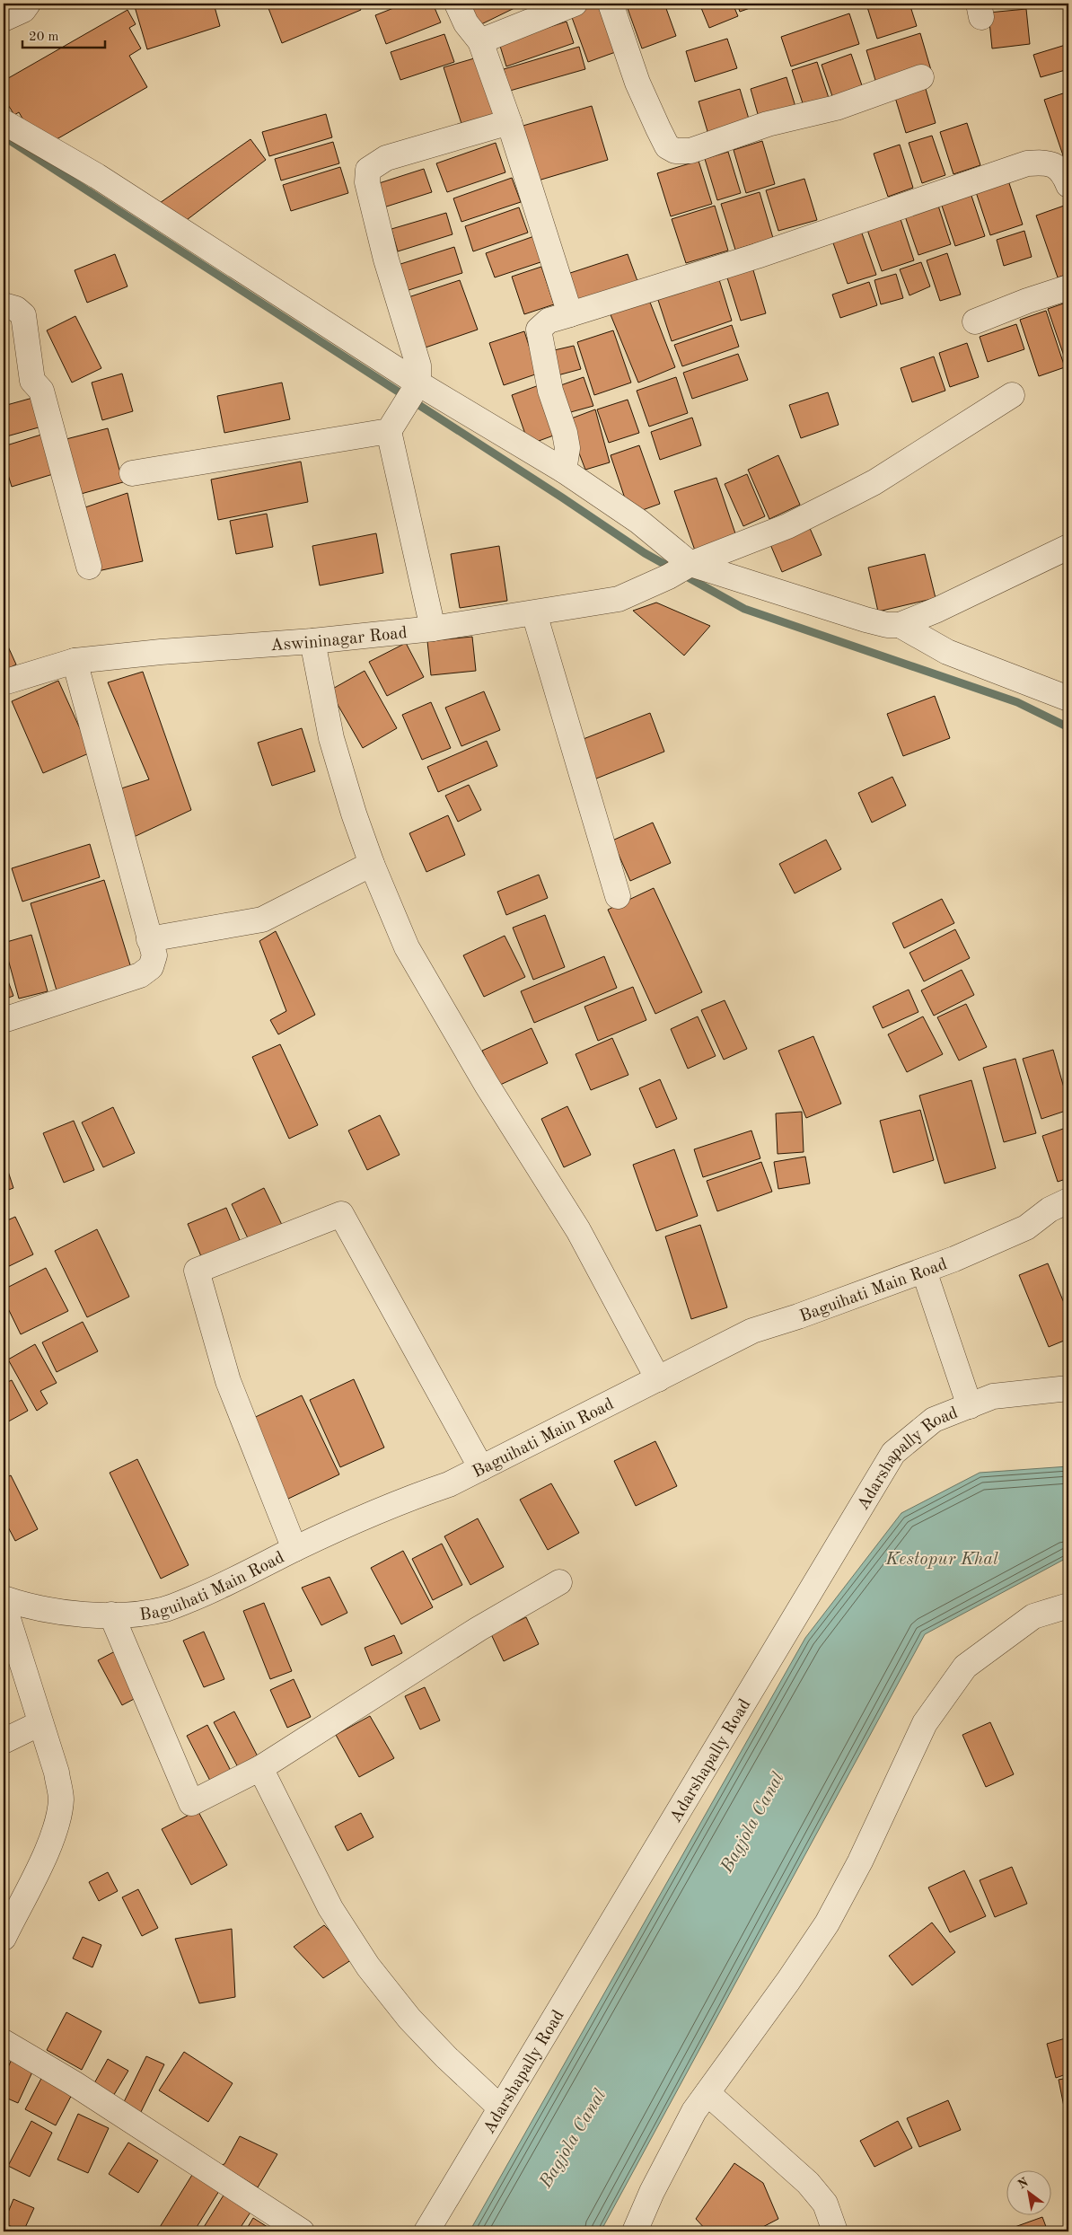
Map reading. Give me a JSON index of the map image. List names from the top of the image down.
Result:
{
  "streets": {
    "street": ["Aswininagar Road", "Baguihati Main Road", "Adarshapally Road"]
  },
  "water": ["Kestopur Khal", "Bagjola Canal"],
  "scale_bar": "20 m",
  "north": "top left"
}
